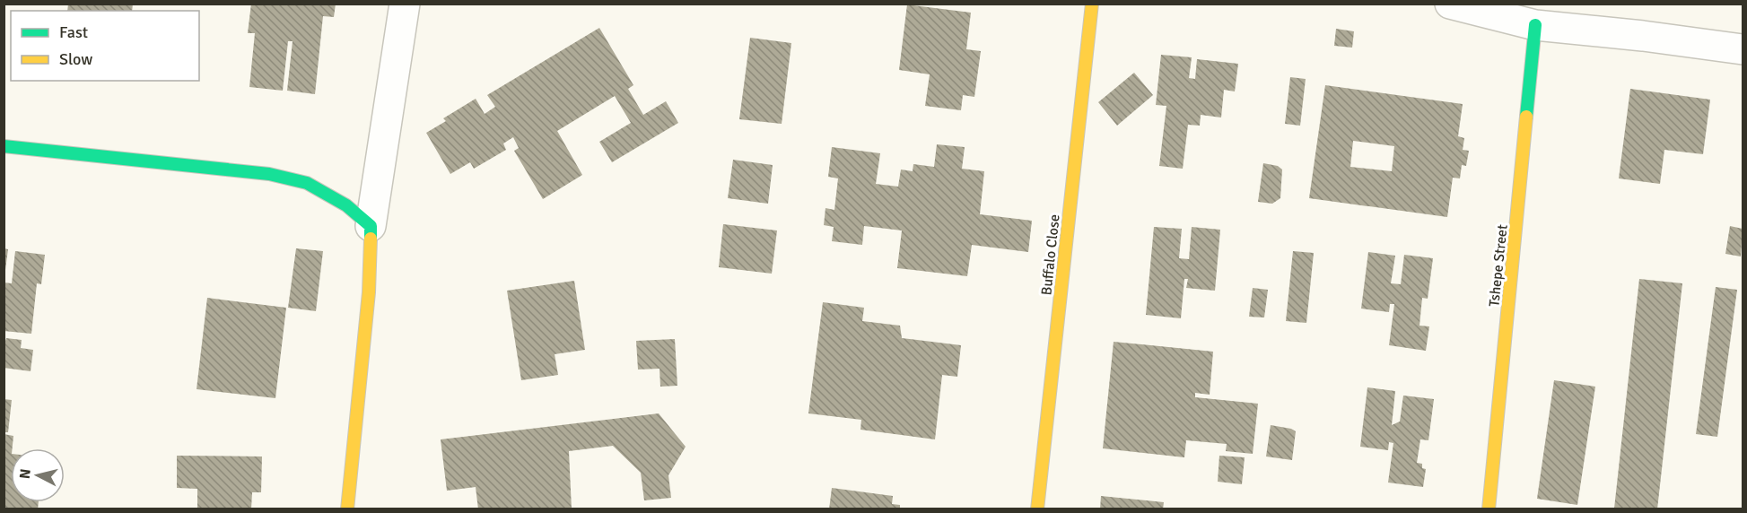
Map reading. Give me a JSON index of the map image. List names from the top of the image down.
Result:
{
  "streets": {
    "street": ["Buffalo Close", "Tshepe Street"]
  },
  "legend": ["Fast", "Slow"],
  "north": "left"
}
